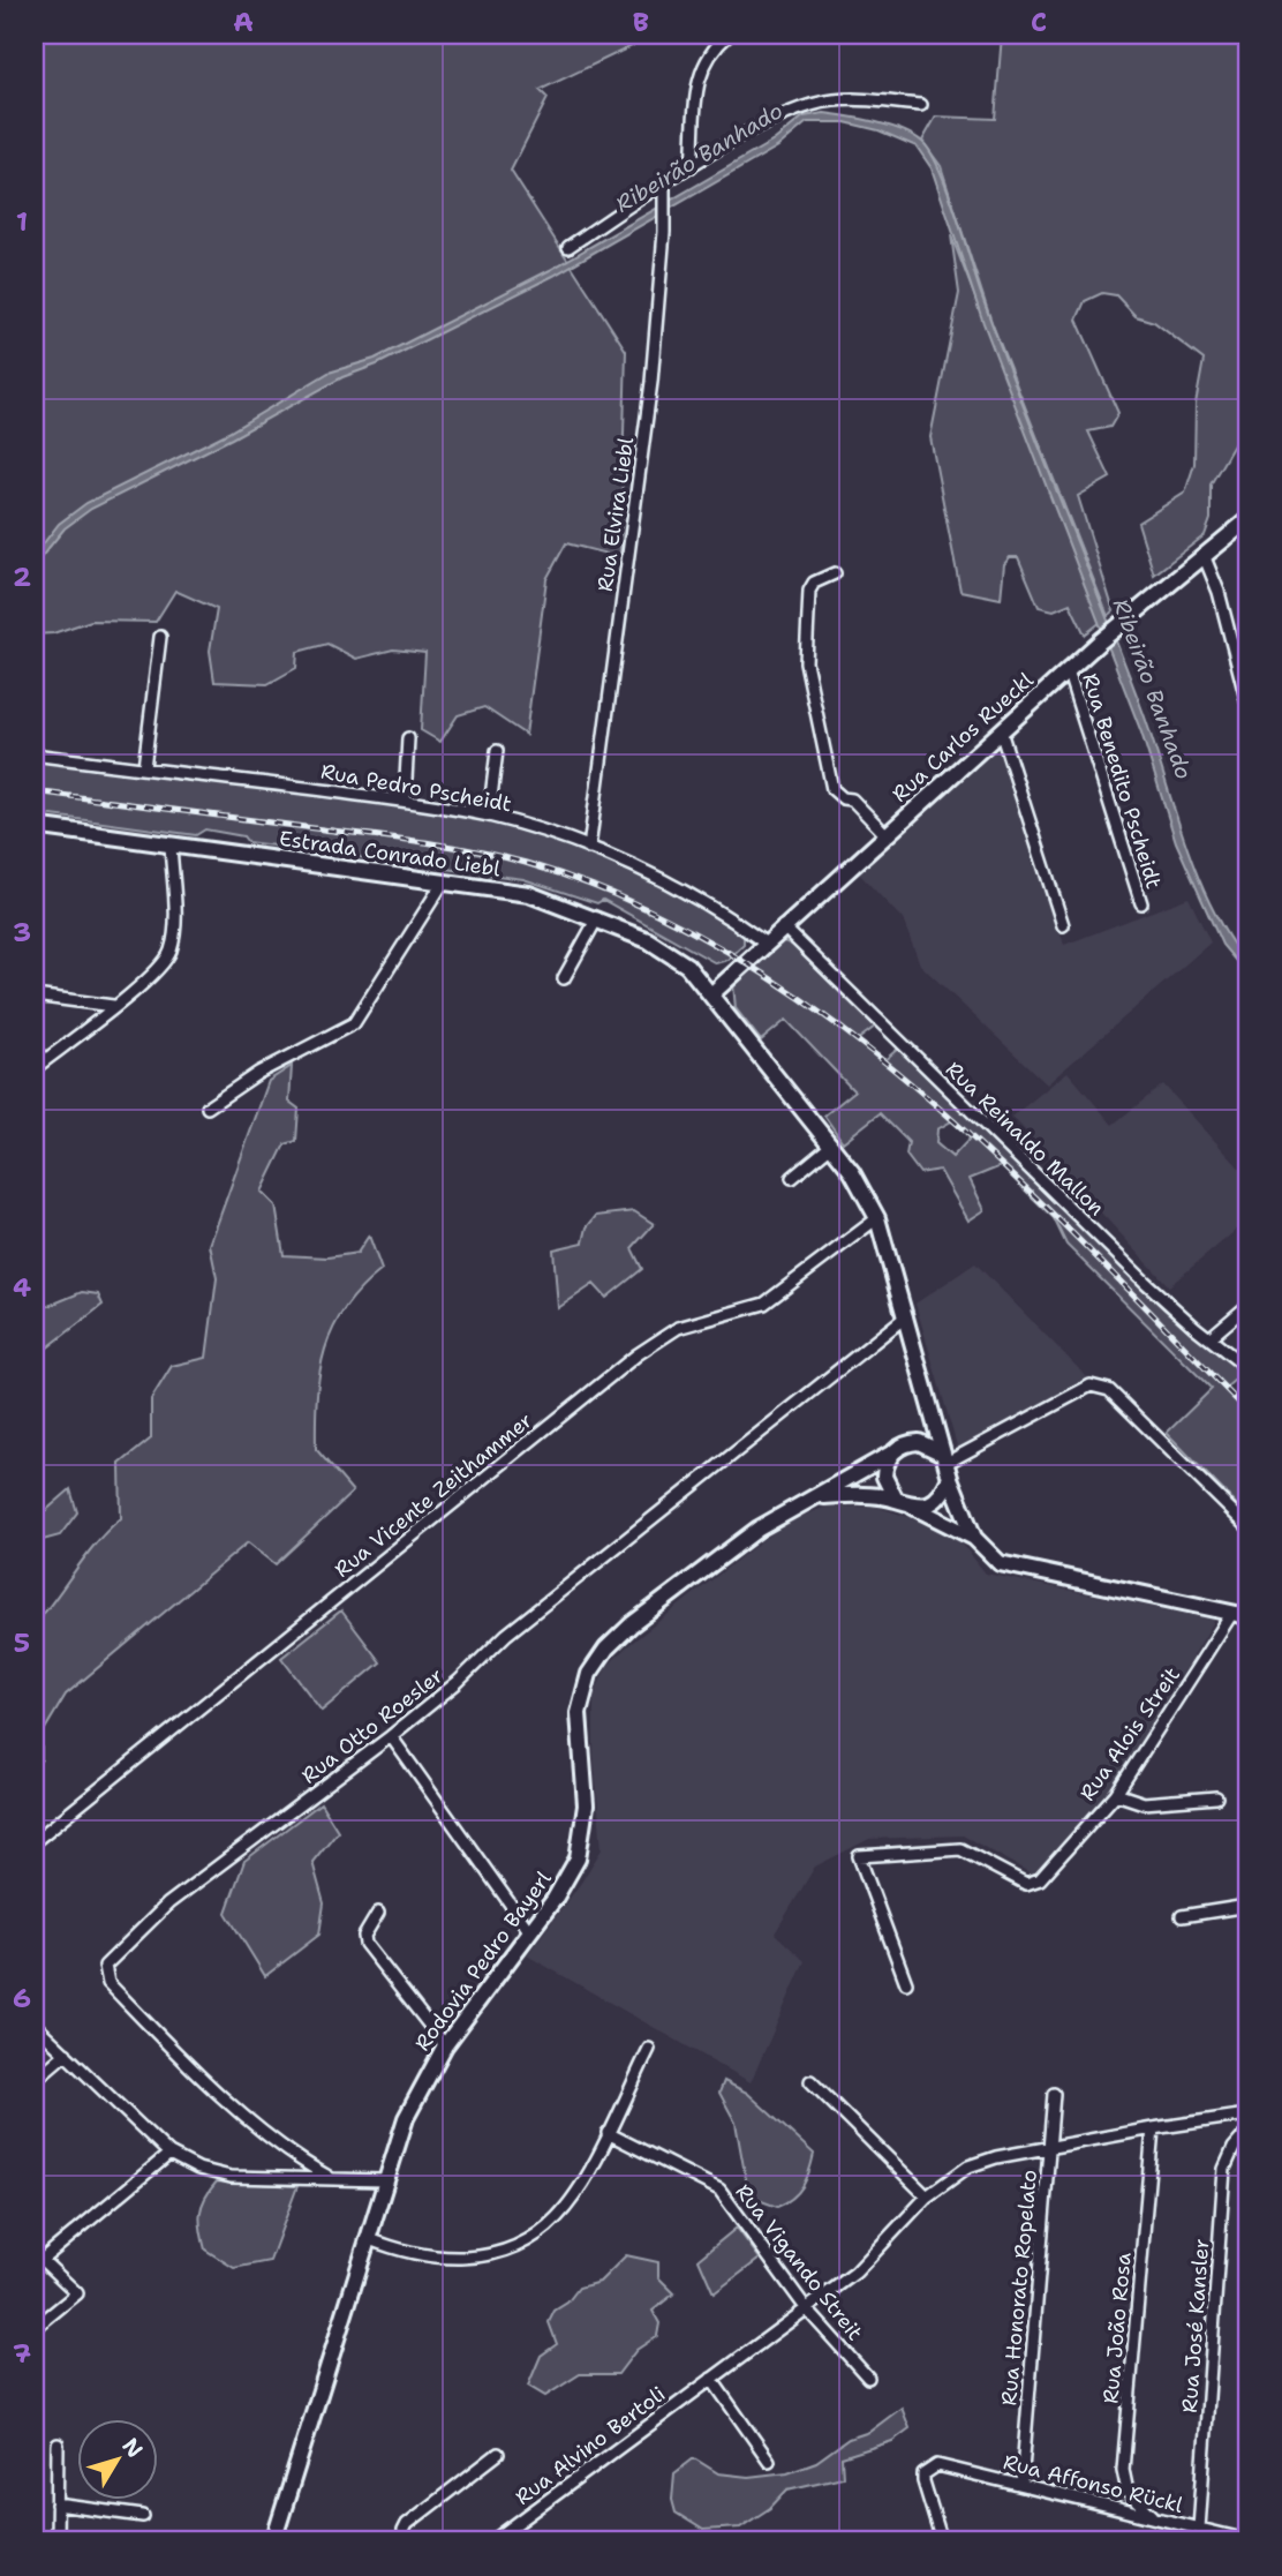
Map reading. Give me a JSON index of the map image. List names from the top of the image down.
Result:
{
  "streets": {
    "main road": ["Rua Carlos Rueckl", "Estrada Conrado Liebl", "Rodovia Pedro Bayerl"],
    "street": [
      "Rua Elvira Liebl",
      "Rua Benedito Pscheidt",
      "Rua Pedro Pscheidt",
      "Rua Reinaldo Mallon",
      "Rua Vicente Zeithammer",
      "Rua Otto Roesler",
      "Rua Alois Streit",
      "Rua Vigando Streit",
      "Rua Honorato Ropelato",
      "Rua José Kansler",
      "Rua João Rosa",
      "Rua Alvino Bertoli",
      "Rua Affonso Rückl"
    ]
  },
  "crossings": [
    ["Rua Elvira Liebl", "Rua Pedro Pscheidt"],
    ["Rua Carlos Rueckl", "Rua Benedito Pscheidt"],
    ["Rua Carlos Rueckl", "Rua Pedro Pscheidt"],
    ["Rua Carlos Rueckl", "Estrada Conrado Liebl"],
    ["Rua Carlos Rueckl", "Rua Reinaldo Mallon"],
    ["Estrada Conrado Liebl", "Rua Vicente Zeithammer"],
    ["Estrada Conrado Liebl", "Rua Otto Roesler"],
    ["Estrada Conrado Liebl", "Rodovia Pedro Bayerl"],
    ["Rua Vigando Streit", "Rua Alvino Bertoli"],
    ["Rua Honorato Ropelato", "Rua Alvino Bertoli"],
    ["Rua Honorato Ropelato", "Rua Affonso Rückl"],
    ["Rua José Kansler", "Rua Affonso Rückl"],
    ["Rua João Rosa", "Rua Alvino Bertoli"],
    ["Rua João Rosa", "Rua Affonso Rückl"]
  ],
  "water": ["Ribeirão Banhado"],
  "north": "top right",
  "grid": {
    "columns": ["A", "B", "C"],
    "rows": [
      "1",
      "2",
      "3",
      "4",
      "5",
      "6",
      "7"
    ]
  }
}
